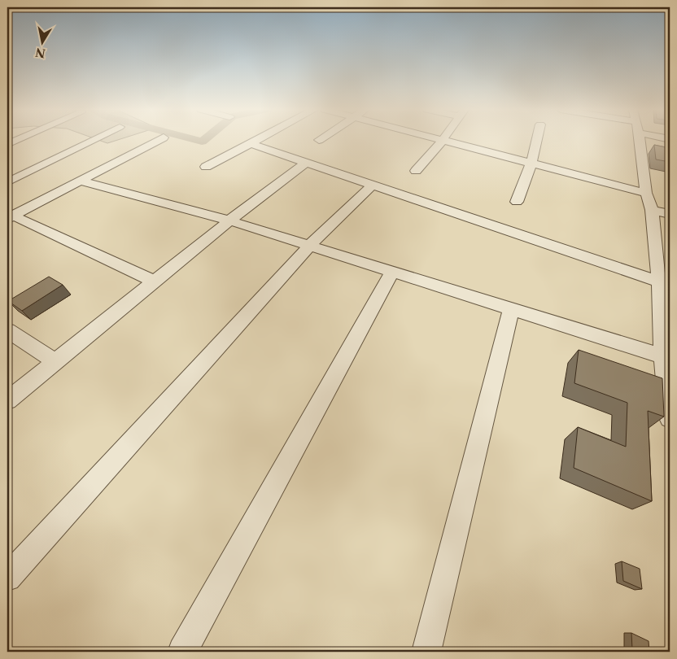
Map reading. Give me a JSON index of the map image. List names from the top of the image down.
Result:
{
  "north": "bottom"
}
